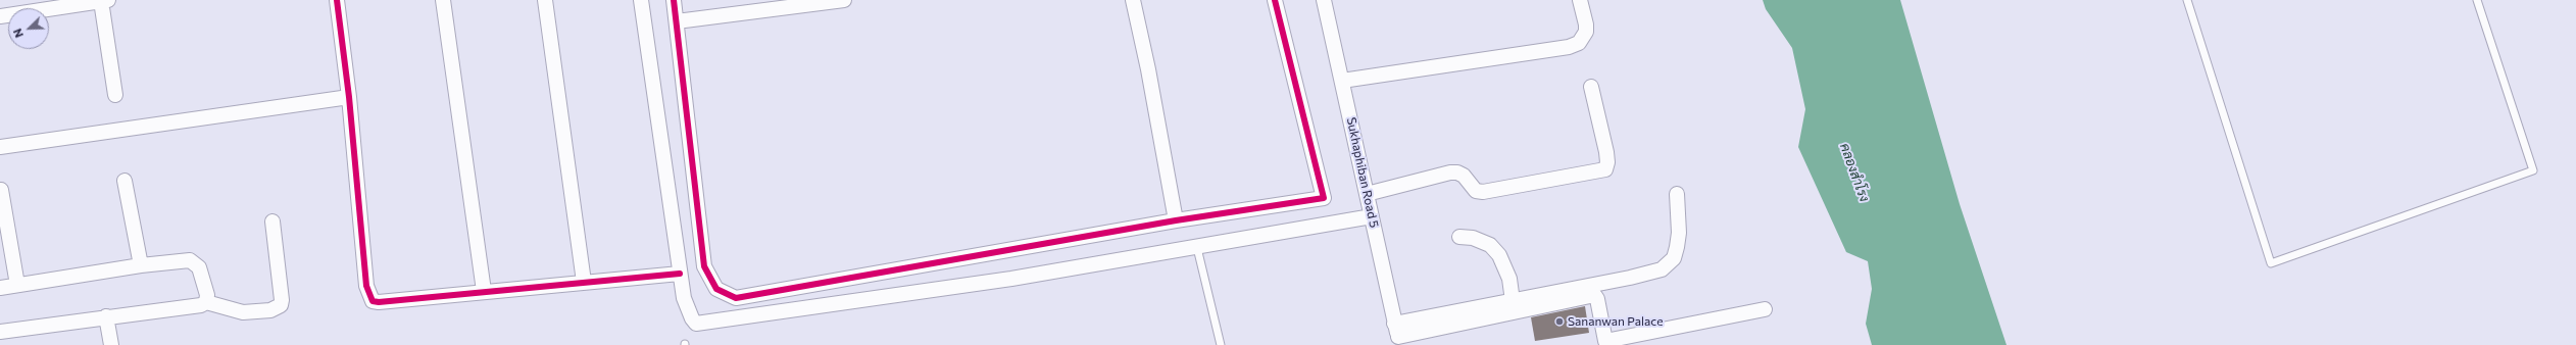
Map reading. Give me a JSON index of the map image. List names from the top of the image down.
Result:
{
  "streets": {
    "street": ["Sukhaphiban Road 5"]
  },
  "water": ["คลองสำโรง"],
  "places": ["Sananwan Palace"],
  "north": "bottom left"
}
